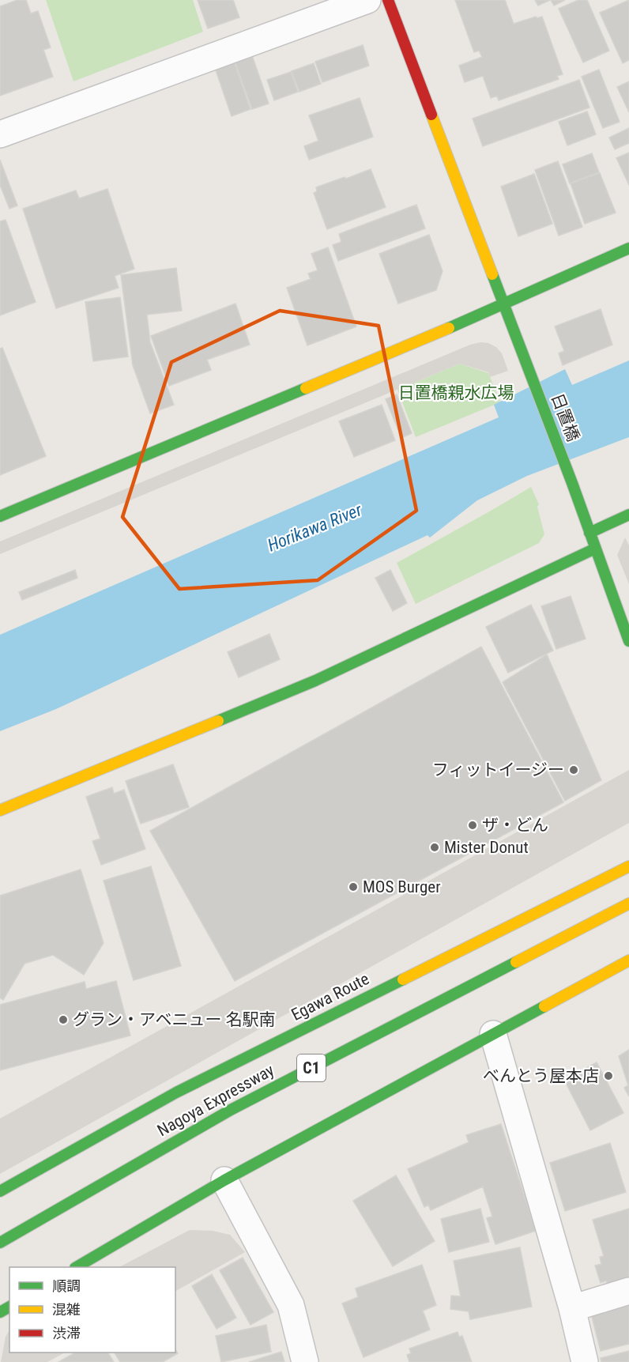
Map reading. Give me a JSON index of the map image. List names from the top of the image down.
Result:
{
  "streets": {
    "main road": [
      "日置橋",
      "Egawa Route",
      "C1",
      "Nagoya Expressway"
    ]
  },
  "water": ["Horikawa River"],
  "parks": ["日置橋親水広場"],
  "places": [
    "フィットイージー",
    "ザ・どん",
    "Mister Donut",
    "MOS Burger",
    "グラン・アベニュー 名駅南",
    "べんとう屋本店"
  ],
  "legend": ["順調", "混雑", "渋滞"]
}
